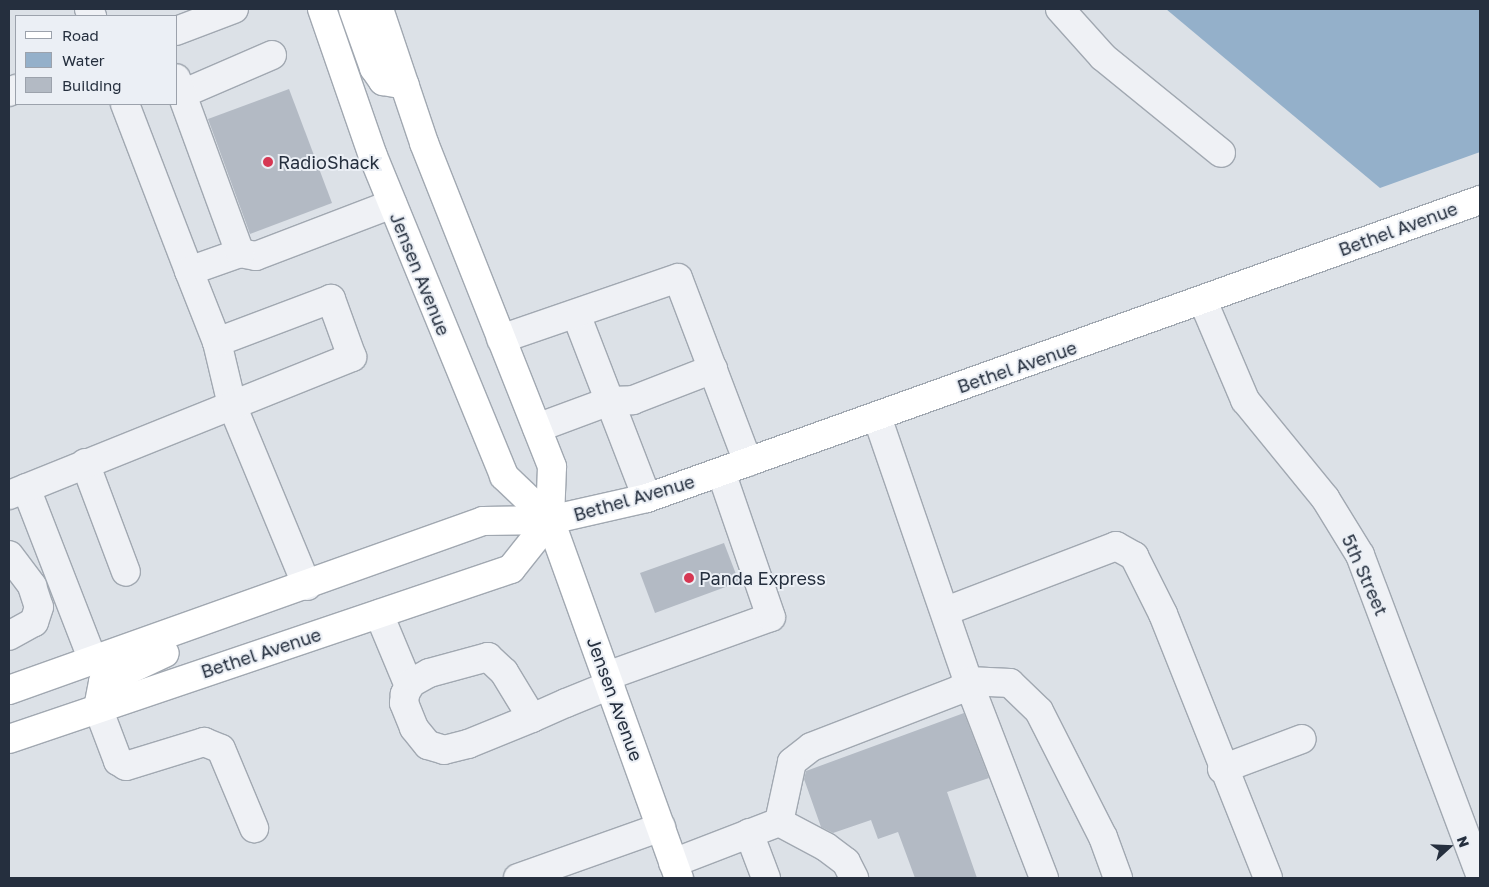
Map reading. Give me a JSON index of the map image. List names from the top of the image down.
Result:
{
  "streets": {
    "main road": ["Bethel Avenue", "Jensen Avenue"],
    "street": ["5th Street"]
  },
  "crossings": [
    ["Bethel Avenue", "Jensen Avenue"],
    ["Bethel Avenue", "5th Street"]
  ],
  "places": ["RadioShack", "Panda Express"],
  "legend": ["Road", "Water", "Building"],
  "north": "right"
}
